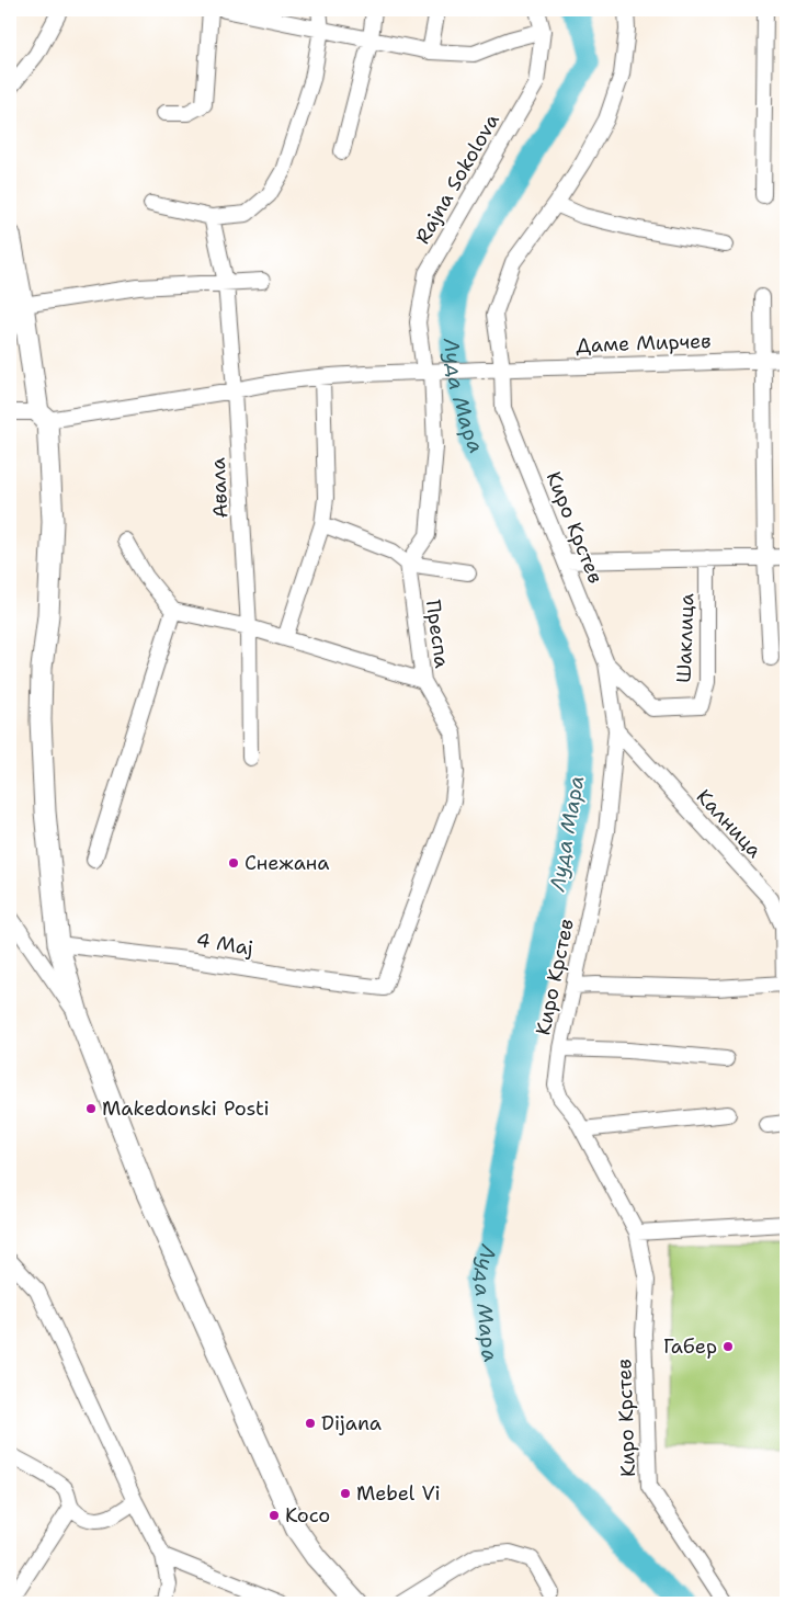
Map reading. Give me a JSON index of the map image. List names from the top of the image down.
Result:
{
  "streets": {
    "street": [
      "Rajna Sokolova",
      "Даме Мирчев",
      "Авала",
      "Киро Крстев",
      "Преспа",
      "Шаклица",
      "Калница",
      "4 Мај"
    ]
  },
  "crossings": [
    ["Rajna Sokolova", "Даме Мирчев"],
    ["Даме Мирчев", "Авала"],
    ["Даме Мирчев", "Киро Крстев"],
    ["Киро Крстев", "Шаклица"],
    ["Киро Крстев", "Калница"],
    ["Преспа", "4 Мај"]
  ],
  "water": ["Луда Мара"],
  "places": [
    "Снежана",
    "Makedonski Posti",
    "Габер",
    "Dijana",
    "Mebel Vi",
    "Koco"
  ]
}
